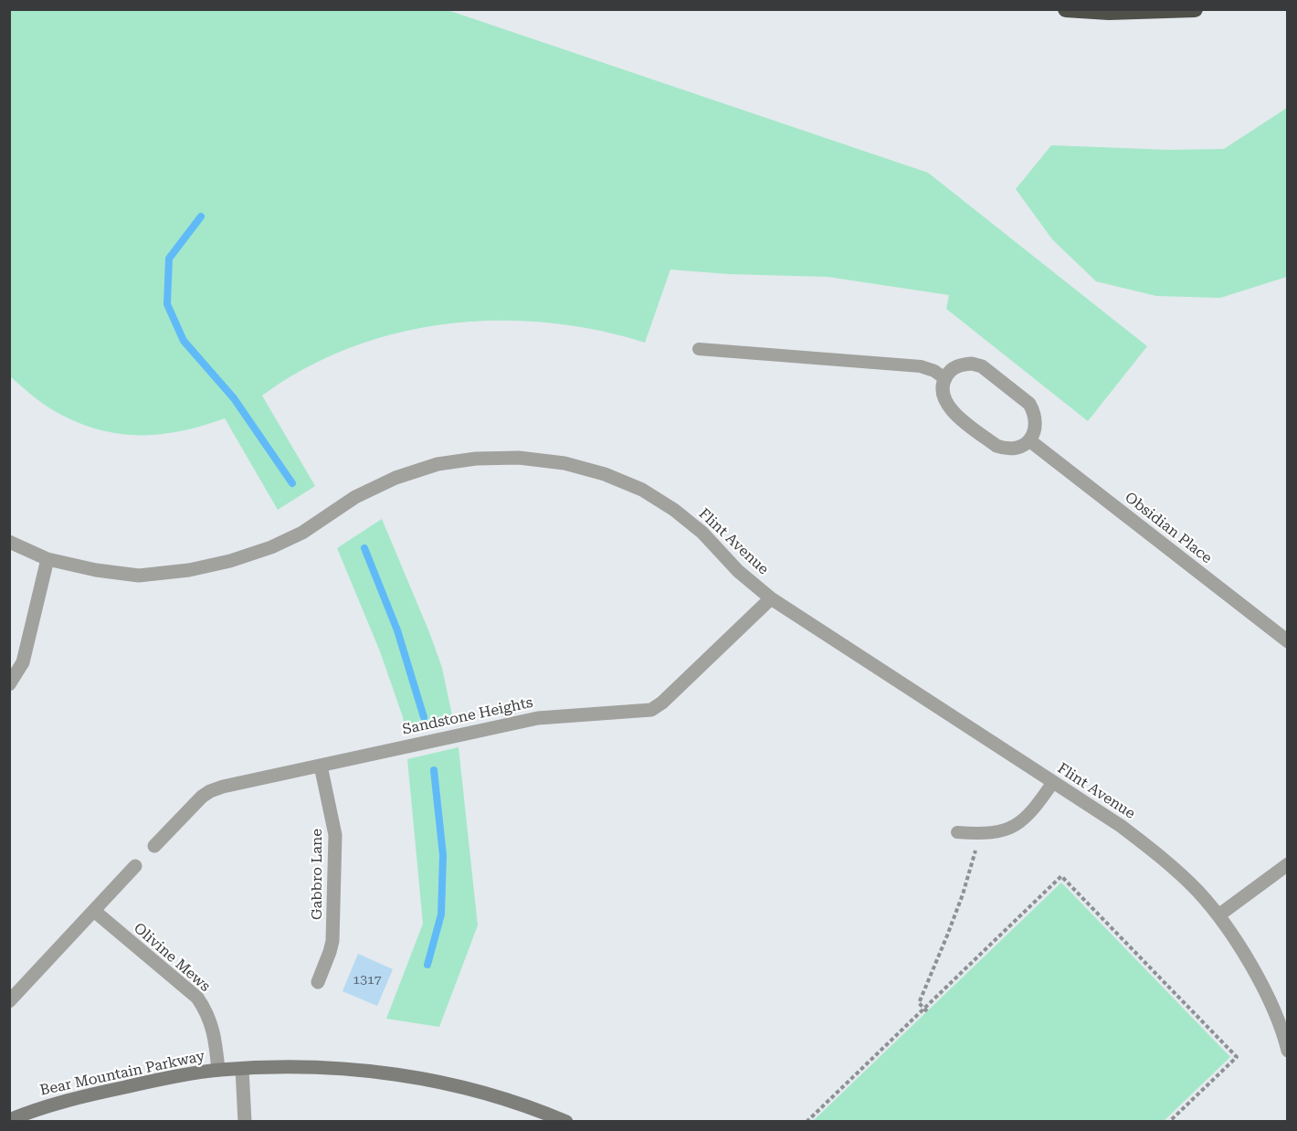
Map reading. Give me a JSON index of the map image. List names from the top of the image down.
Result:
{
  "streets": {
    "street": [
      "Obsidian Place",
      "Flint Avenue",
      "Sandstone Heights",
      "Gabbro Lane",
      "Olivine Mews",
      "Bear Mountain Parkway"
    ]
  },
  "crossings": [
    ["Flint Avenue", "Sandstone Heights"],
    ["Sandstone Heights", "Gabbro Lane"],
    ["Olivine Mews", "Bear Mountain Parkway"]
  ],
  "house_numbers": ["1317"]
}
